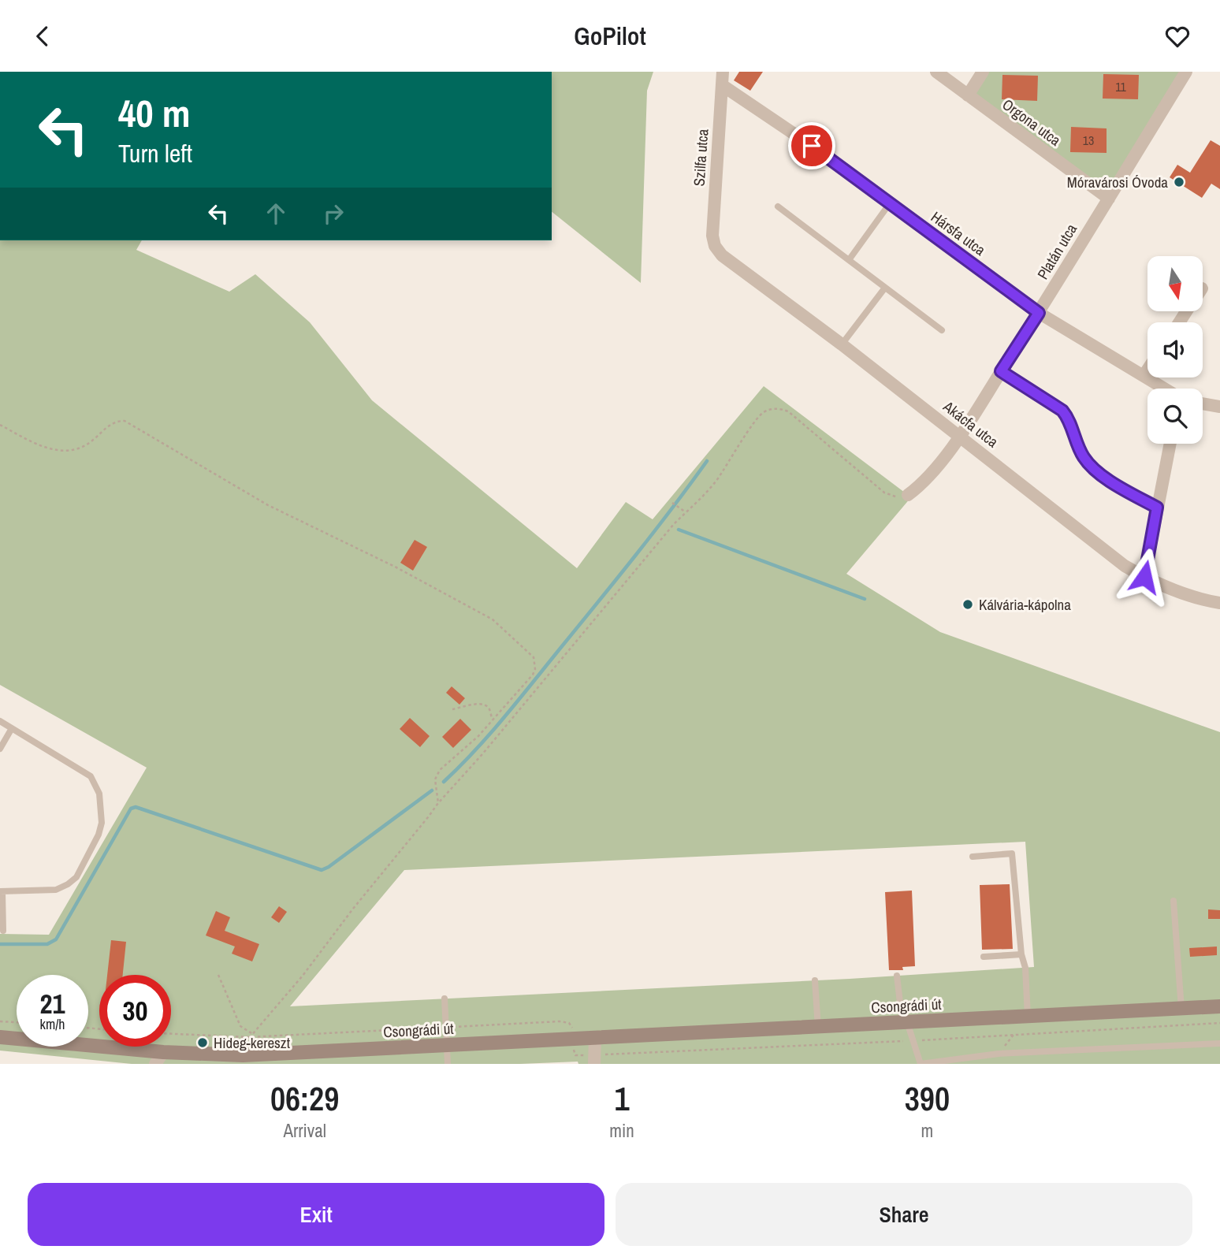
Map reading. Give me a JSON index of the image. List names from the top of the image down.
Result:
{
  "streets": {
    "main road": ["Csongrádi út"],
    "street": [
      "Orgona utca",
      "Szilfa utca",
      "Hársfa utca",
      "Platán utca",
      "Akácfa utca"
    ]
  },
  "crossings": [
    ["Orgona utca", "Platán utca"],
    ["Szilfa utca", "Hársfa utca"],
    ["Szilfa utca", "Akácfa utca"],
    ["Hársfa utca", "Platán utca"],
    ["Platán utca", "Akácfa utca"]
  ],
  "places": ["Móravárosi Óvoda", "Kálvária-kápolna", "Hideg-kereszt"],
  "house_numbers": ["11", "13"],
  "north": "bottom",
  "page": {
    "header": "GoPilot",
    "turn": ["40 m", "Turn left"],
    "speed": "21 km/h",
    "limit": "30",
    "eta": [
      "06:29",
      "Arrival",
      "1",
      "min",
      "390",
      "m"
    ],
    "buttons": ["Exit", "Share"]
  }
}
